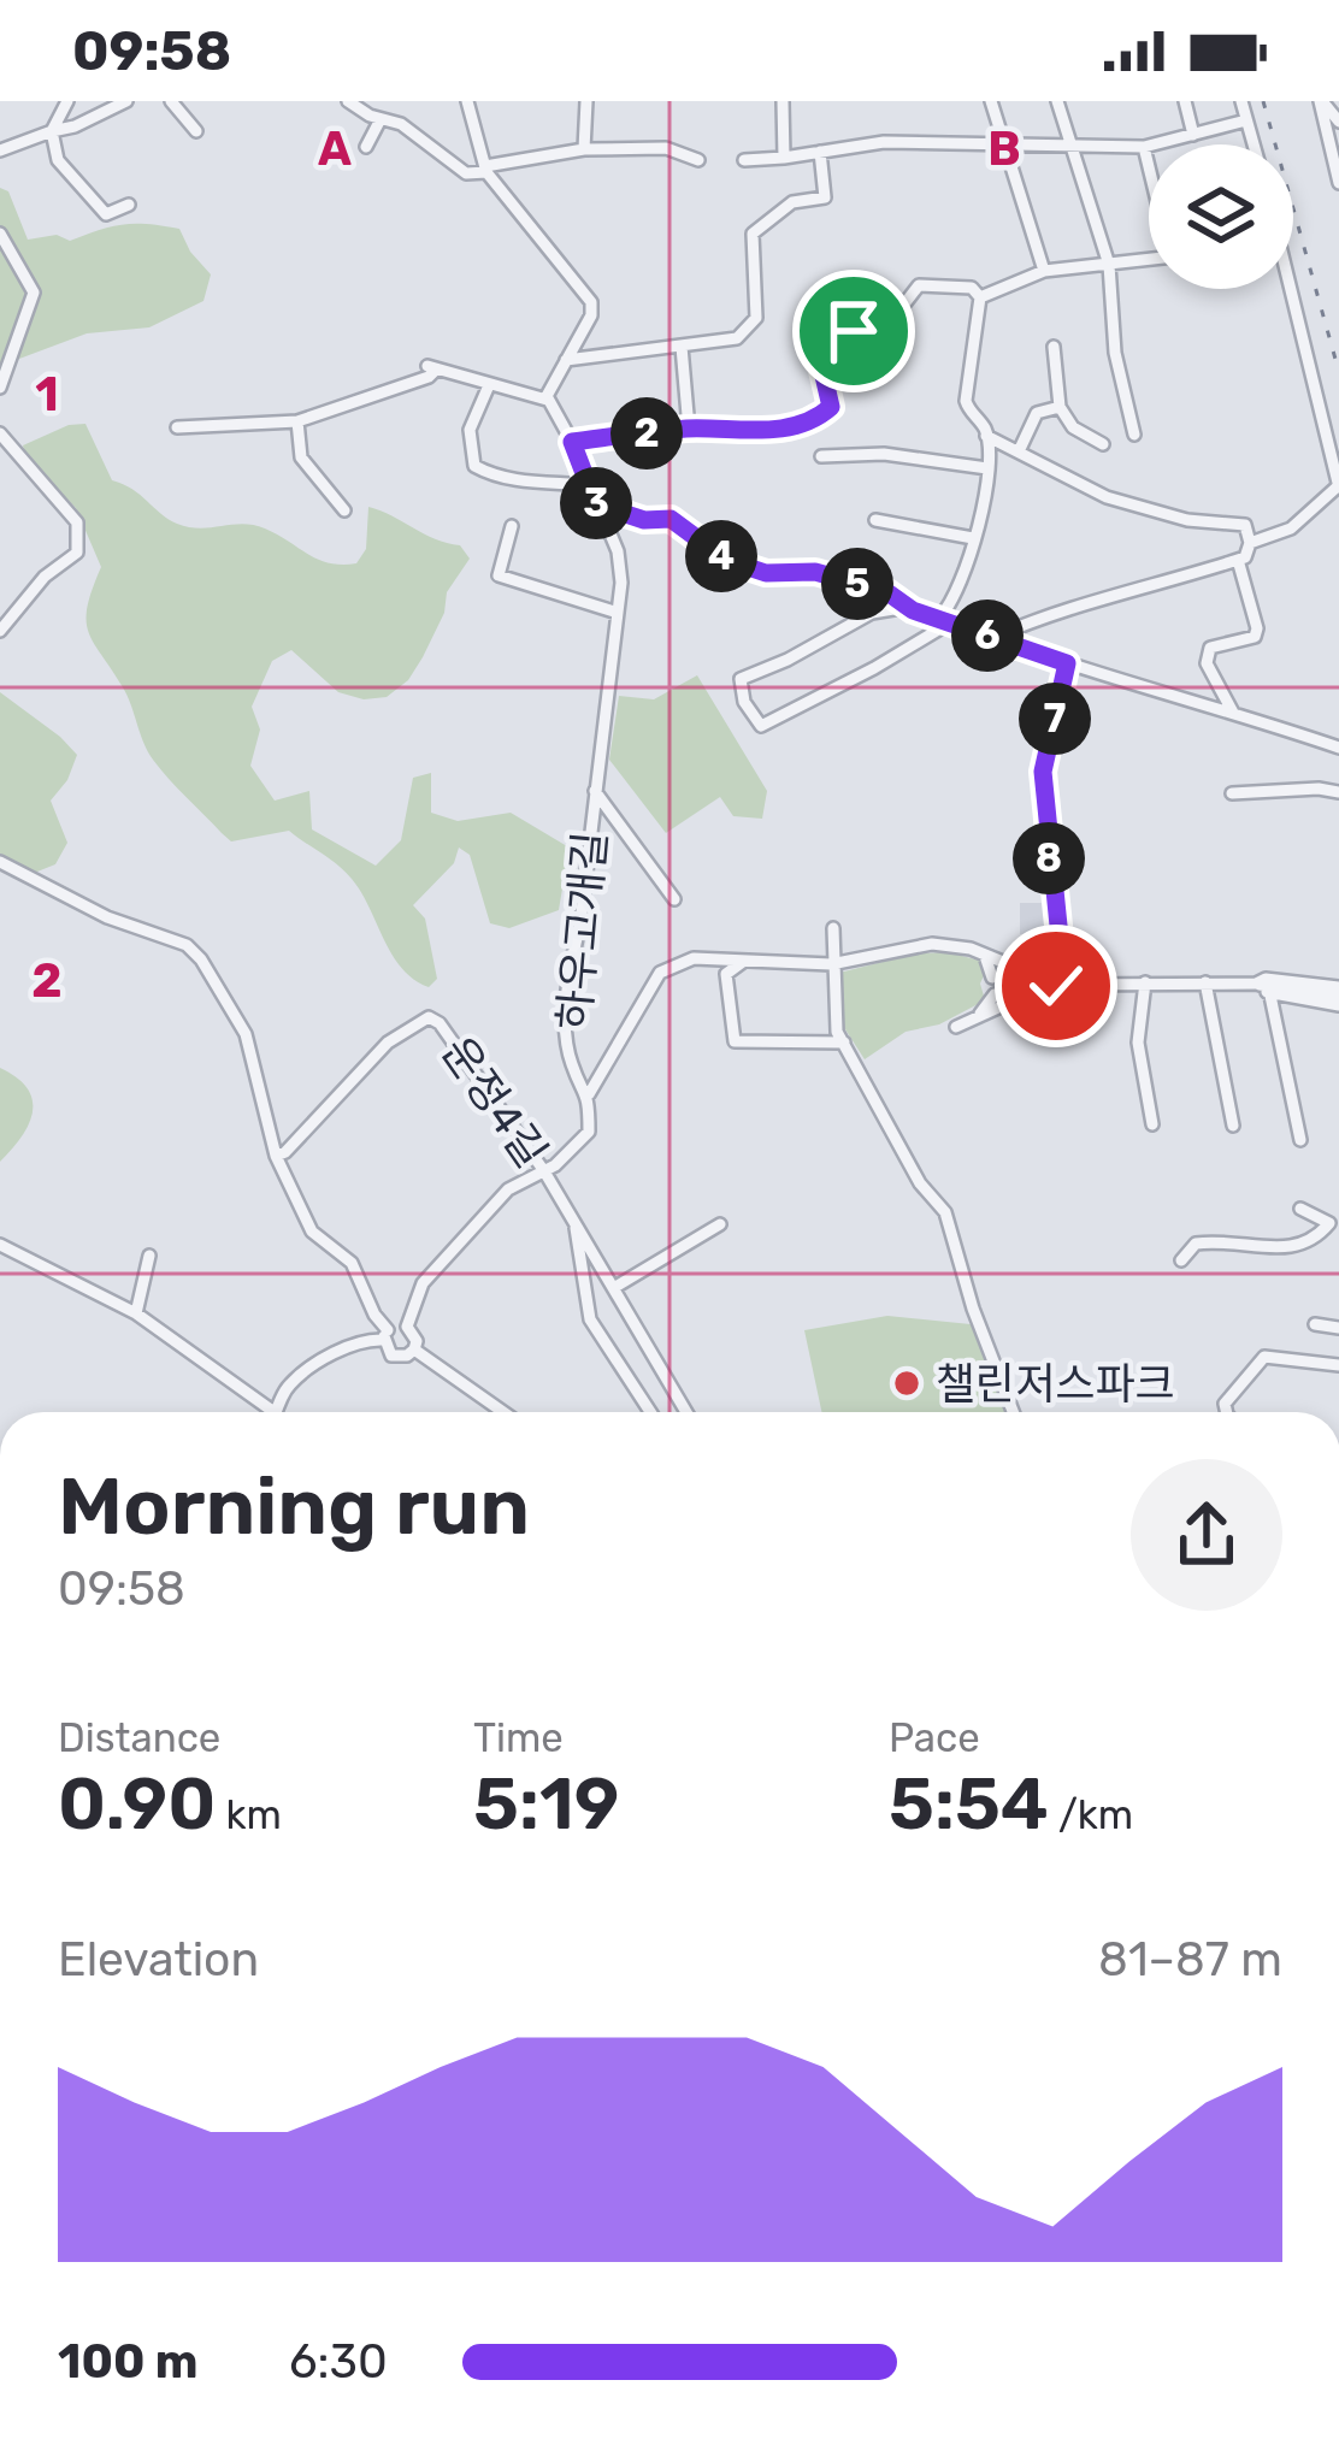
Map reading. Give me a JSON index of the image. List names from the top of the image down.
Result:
{
  "streets": {
    "street": ["하우고개길", "운정4길"]
  },
  "crossings": [
    ["하우고개길", "운정4길"]
  ],
  "places": ["챌린저스파크"],
  "page": {
    "status": "09:58",
    "pins": [
      "2",
      "3",
      "4",
      "5",
      "6",
      "7",
      "8"
    ],
    "heading": ["Morning run", "09:58"],
    "stats": [
      ["Distance", "0.90 km"],
      ["Time", "5:19"],
      ["Pace", "5:54 /km"]
    ],
    "chart": ["Elevation", "81–87 m"],
    "list": [
      {
        "name": "100 m",
        "note": "6:30"
      }
    ]
  },
  "grid": {
    "columns": ["A", "B"],
    "rows": ["1", "2"]
  }
}
